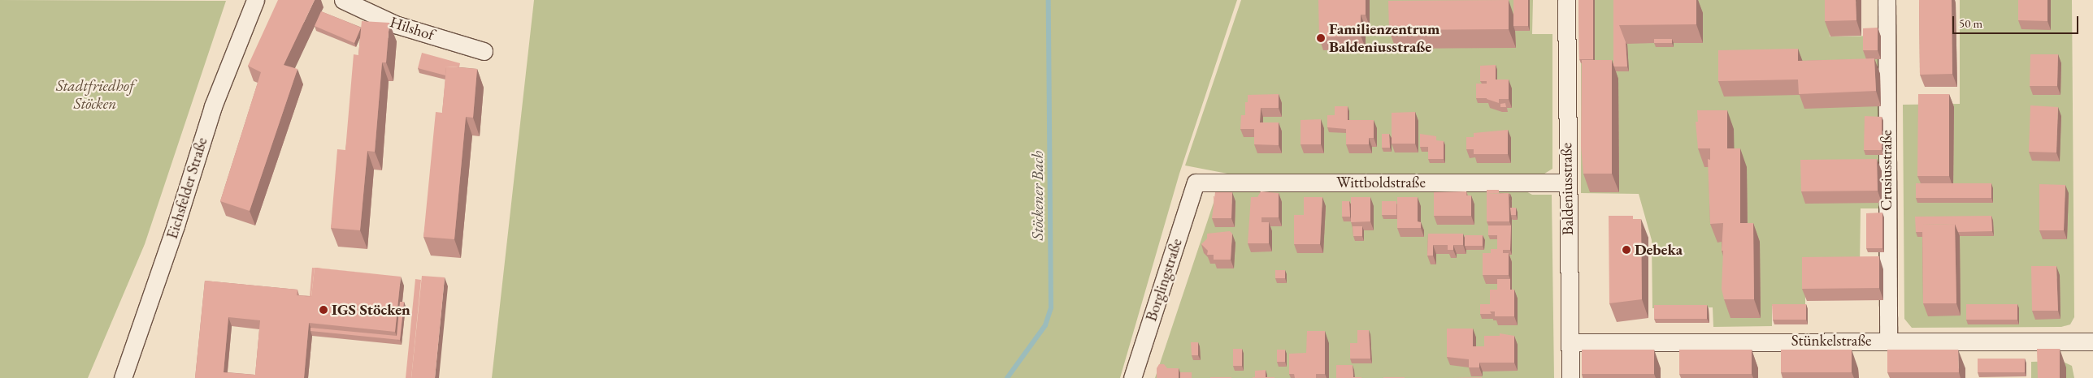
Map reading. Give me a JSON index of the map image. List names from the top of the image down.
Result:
{
  "streets": {
    "street": [
      "Hilshof",
      "Crusiusstraße",
      "Wittboldstraße",
      "Eichsfelder Straße",
      "Baldeniusstraße",
      "Borglingstraße",
      "Stünkelstraße"
    ]
  },
  "crossings": [
    ["Crusiusstraße", "Stünkelstraße"],
    ["Wittboldstraße", "Baldeniusstraße"],
    ["Wittboldstraße", "Borglingstraße"],
    ["Baldeniusstraße", "Stünkelstraße"]
  ],
  "water": ["Stöckener Bach"],
  "parks": ["Stadtfriedhof Stöcken"],
  "places": ["Familienzentrum Baldeniusstraße", "Debeka", "IGS Stöcken"],
  "scale_bar": "50 m"
}
